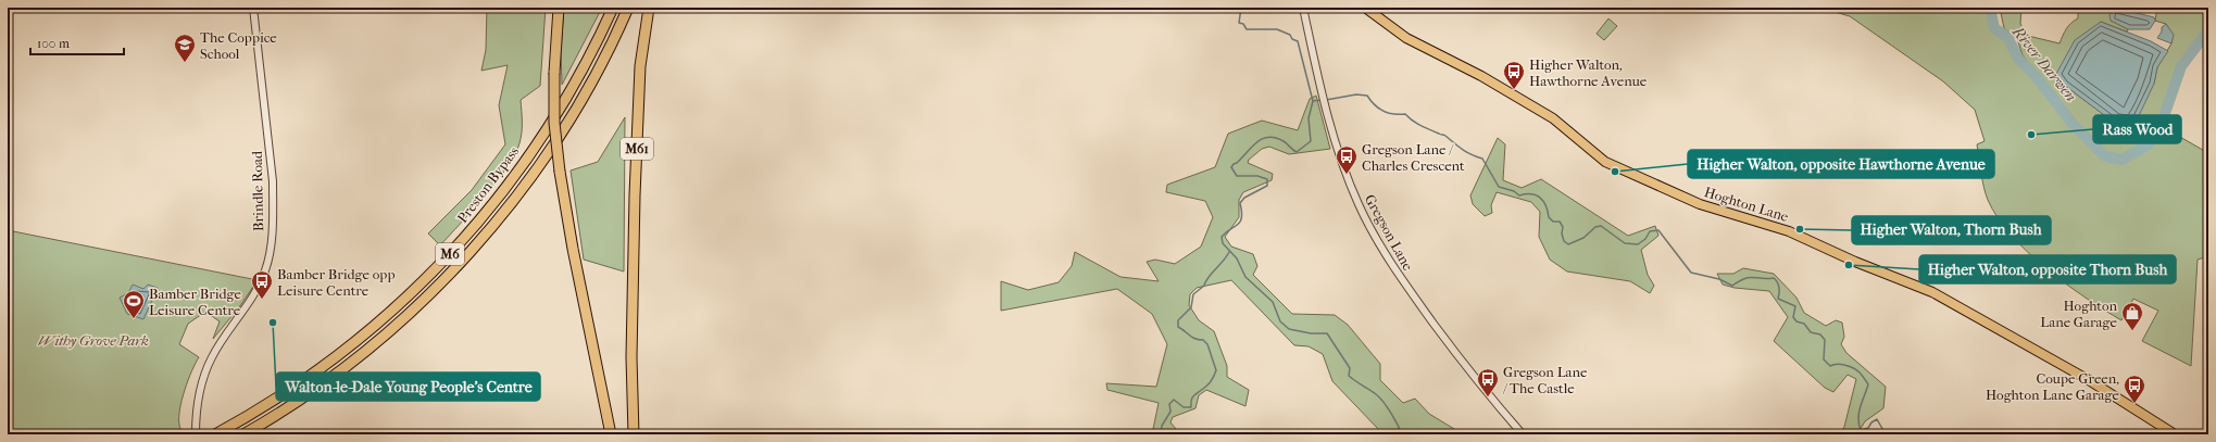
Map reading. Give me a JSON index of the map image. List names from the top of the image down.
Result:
{
  "streets": {
    "highway": ["M61", "Preston Bypass", "M6"],
    "main road": ["Hoghton Lane"],
    "street": ["Brindle Road", "Gregson Lane"]
  },
  "water": ["River Darwen"],
  "parks": ["Withy Grove Park"],
  "places": {
    "school or university": ["The Coppice School"],
    "bus stop": [
      "Higher Walton, Hawthorne Avenue",
      "Gregson Lane / Charles Crescent",
      "Bamber Bridge opp Leisure Centre",
      "Gregson Lane / The Castle",
      "Coupe Green, Hoghton Lane Garage"
    ],
    "other": [
      "Rass Wood",
      "Higher Walton, opposite Hawthorne Avenue",
      "Higher Walton, Thorn Bush",
      "Higher Walton, opposite Thorn Bush",
      "Walton-le-Dale Young People's Centre"
    ],
    "sports": ["Bamber Bridge Leisure Centre"],
    "shop": ["Hoghton Lane Garage"]
  },
  "scale_bar": "100 m"
}
